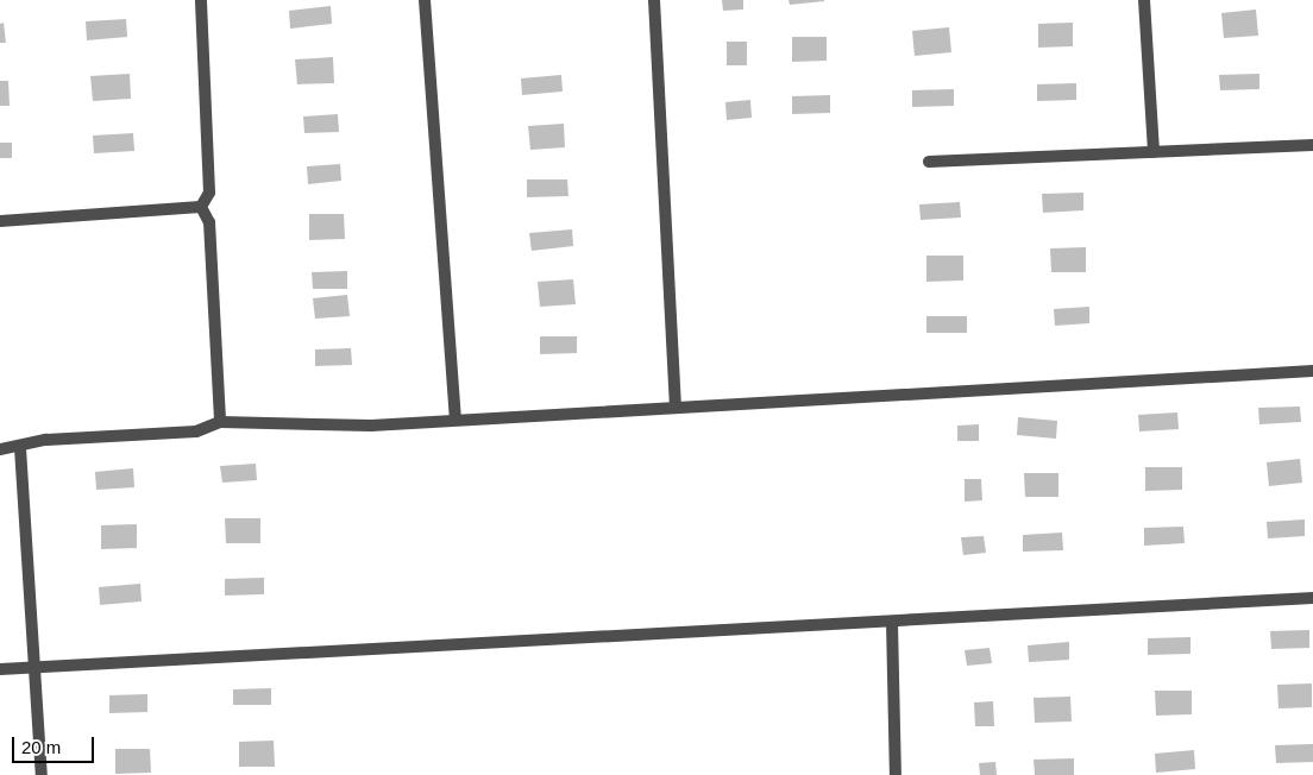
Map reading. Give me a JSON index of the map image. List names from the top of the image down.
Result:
{
  "scale_bar": "20 m"
}
